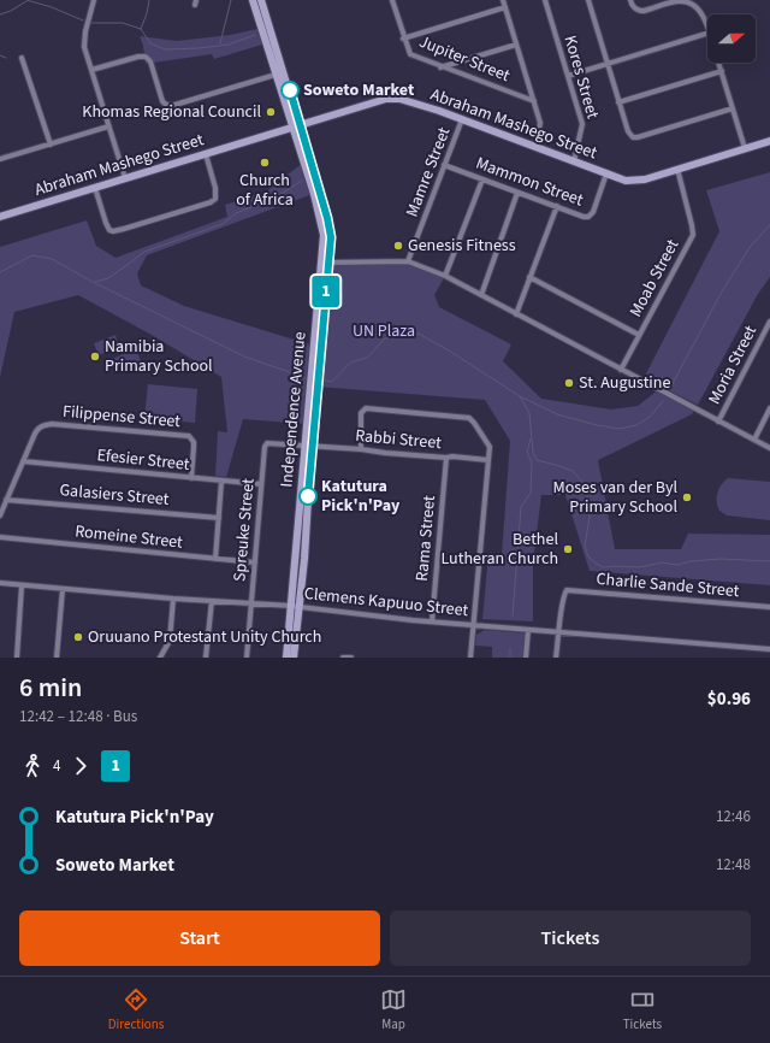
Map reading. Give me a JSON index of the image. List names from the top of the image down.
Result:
{
  "streets": {
    "main road": ["Abraham Mashego Street", "Independence Avenue"],
    "street": [
      "Jupiter Street",
      "Kores Street",
      "Mamre Street",
      "Mammon Street",
      "Moab Street",
      "Moria Street",
      "Filippense Street",
      "Rabbi Street",
      "Efesier Street",
      "Galasiers Street",
      "Spreuke Street",
      "Romeine Street",
      "Rama Street",
      "Charlie Sande Street",
      "Clemens Kapuuo Street"
    ]
  },
  "crossings": [
    ["Kores Street", "Abraham Mashego Street"],
    ["Abraham Mashego Street", "Mamre Street"],
    ["Abraham Mashego Street", "Mammon Street"],
    ["Abraham Mashego Street", "Moab Street"],
    ["Abraham Mashego Street", "Independence Avenue"],
    ["Mamre Street", "Mammon Street"],
    ["Independence Avenue", "Rabbi Street"],
    ["Independence Avenue", "Spreuke Street"],
    ["Independence Avenue", "Clemens Kapuuo Street"],
    ["Filippense Street", "Efesier Street"],
    ["Rabbi Street", "Spreuke Street"],
    ["Rabbi Street", "Rama Street"],
    ["Efesier Street", "Spreuke Street"],
    ["Spreuke Street", "Romeine Street"],
    ["Spreuke Street", "Clemens Kapuuo Street"],
    ["Rama Street", "Clemens Kapuuo Street"],
    ["Charlie Sande Street", "Clemens Kapuuo Street"]
  ],
  "parks": ["UN Plaza"],
  "places": [
    "Soweto Market",
    "Khomas Regional Council",
    "Church of Africa",
    "Genesis Fitness",
    "Namibia Primary School",
    "St. Augustine",
    "Katutura Pick'n'Pay",
    "Moses van der Byl Primary School",
    "Bethel Lutheran Church",
    "Oruuano Protestant Unity Church"
  ],
  "lines": ["bus line 1"],
  "north": "right",
  "page": {
    "on_map": "1",
    "heading": ["6 min", "12:42 – 12:48 · Bus", "$0.96"],
    "legs": ["4", "1"],
    "list": [
      {
        "name": "Katutura Pick'n'Pay",
        "value": "12:46"
      },
      {
        "name": "Soweto Market",
        "value": "12:48"
      }
    ],
    "buttons": ["Start", "Tickets"],
    "tabs": ["Directions", "Map", "Tickets"]
  }
}
